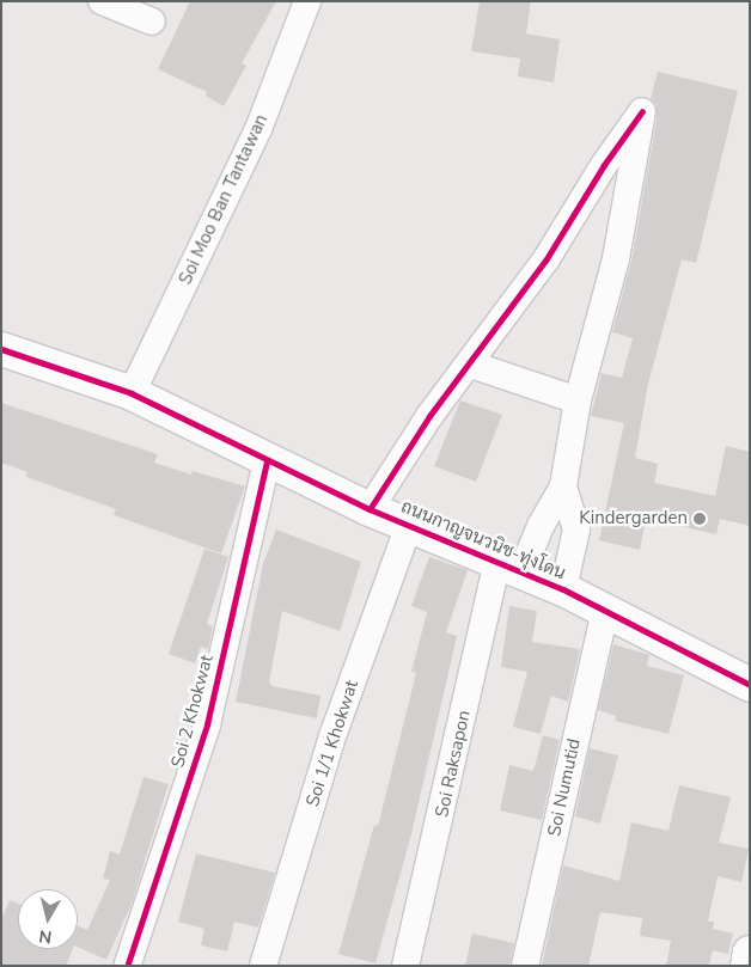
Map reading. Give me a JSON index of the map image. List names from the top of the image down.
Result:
{
  "streets": {
    "street": [
      "Soi Moo Ban Tantawan",
      "ถนนกาญจนวนิช-ทุ่งโดน",
      "Soi 2 Khokwat",
      "Soi 1/1 Khokwat",
      "Soi Raksapon",
      "Soi Numutid"
    ]
  },
  "crossings": [
    ["Soi Moo Ban Tantawan", "ถนนกาญจนวนิช-ทุ่งโดน"],
    ["ถนนกาญจนวนิช-ทุ่งโดน", "Soi 2 Khokwat"],
    ["ถนนกาญจนวนิช-ทุ่งโดน", "Soi 1/1 Khokwat"],
    ["ถนนกาญจนวนิช-ทุ่งโดน", "Soi Raksapon"],
    ["ถนนกาญจนวนิช-ทุ่งโดน", "Soi Numutid"]
  ],
  "places": ["Kindergarden"],
  "north": "bottom"
}
